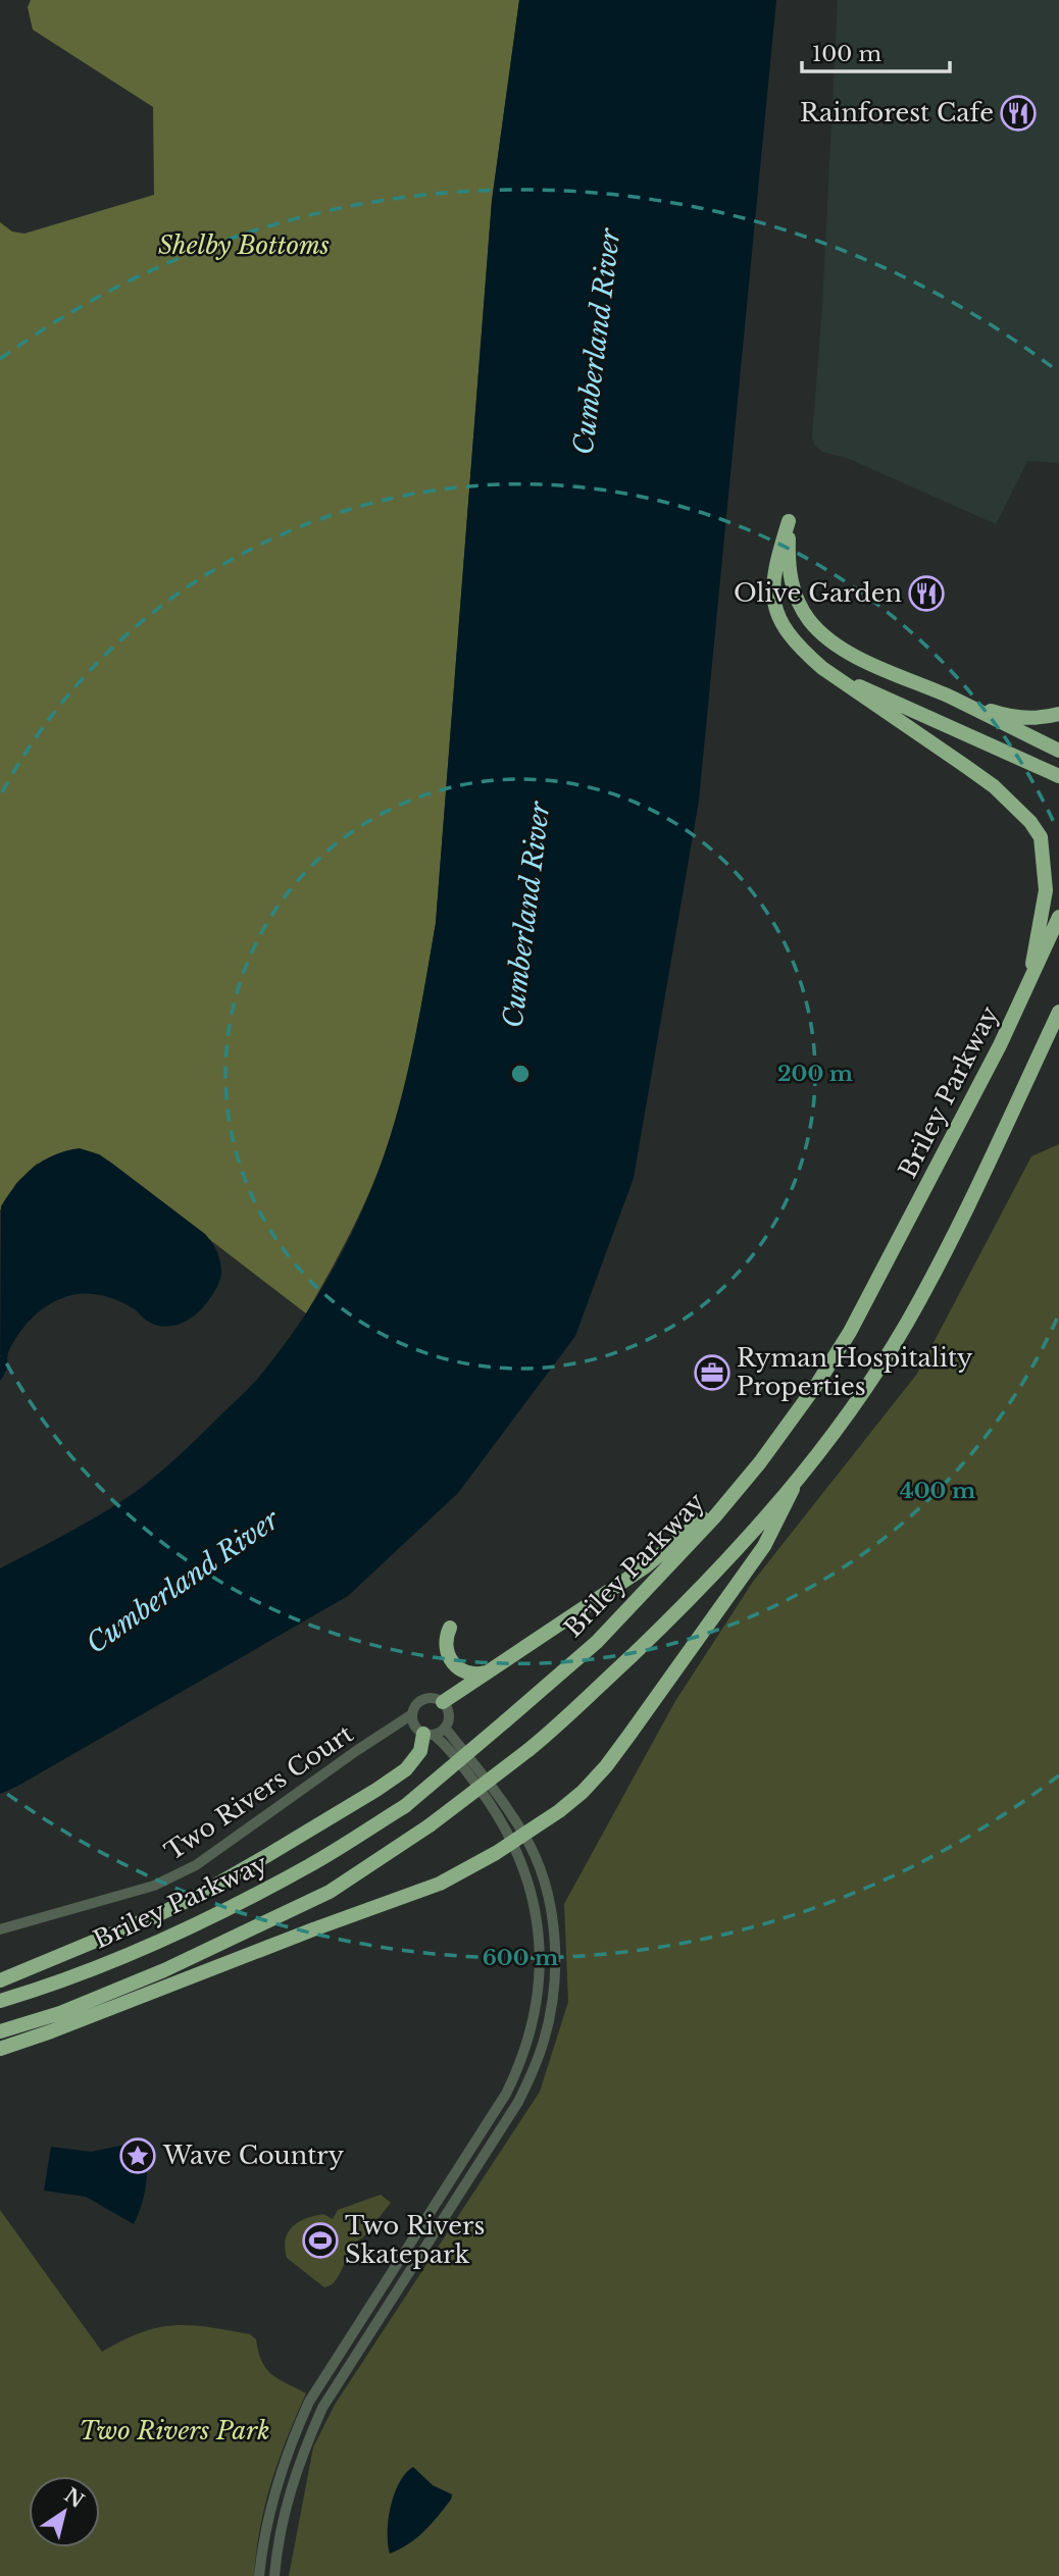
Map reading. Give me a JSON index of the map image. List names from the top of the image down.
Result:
{
  "streets": {
    "highway": ["Briley Parkway"],
    "street": ["Two Rivers Court"]
  },
  "water": ["Cumberland River"],
  "parks": ["Shelby Bottoms", "Two Rivers Park"],
  "places": {
    "restaurant": ["Rainforest Cafe", "Olive Garden"],
    "office": ["Ryman Hospitality Properties"],
    "place": ["Wave Country"],
    "sports": ["Two Rivers Skatepark"]
  },
  "scale_bar": "100 m",
  "north": "top right",
  "rings": ["200 m", "400 m", "600 m"]
}
